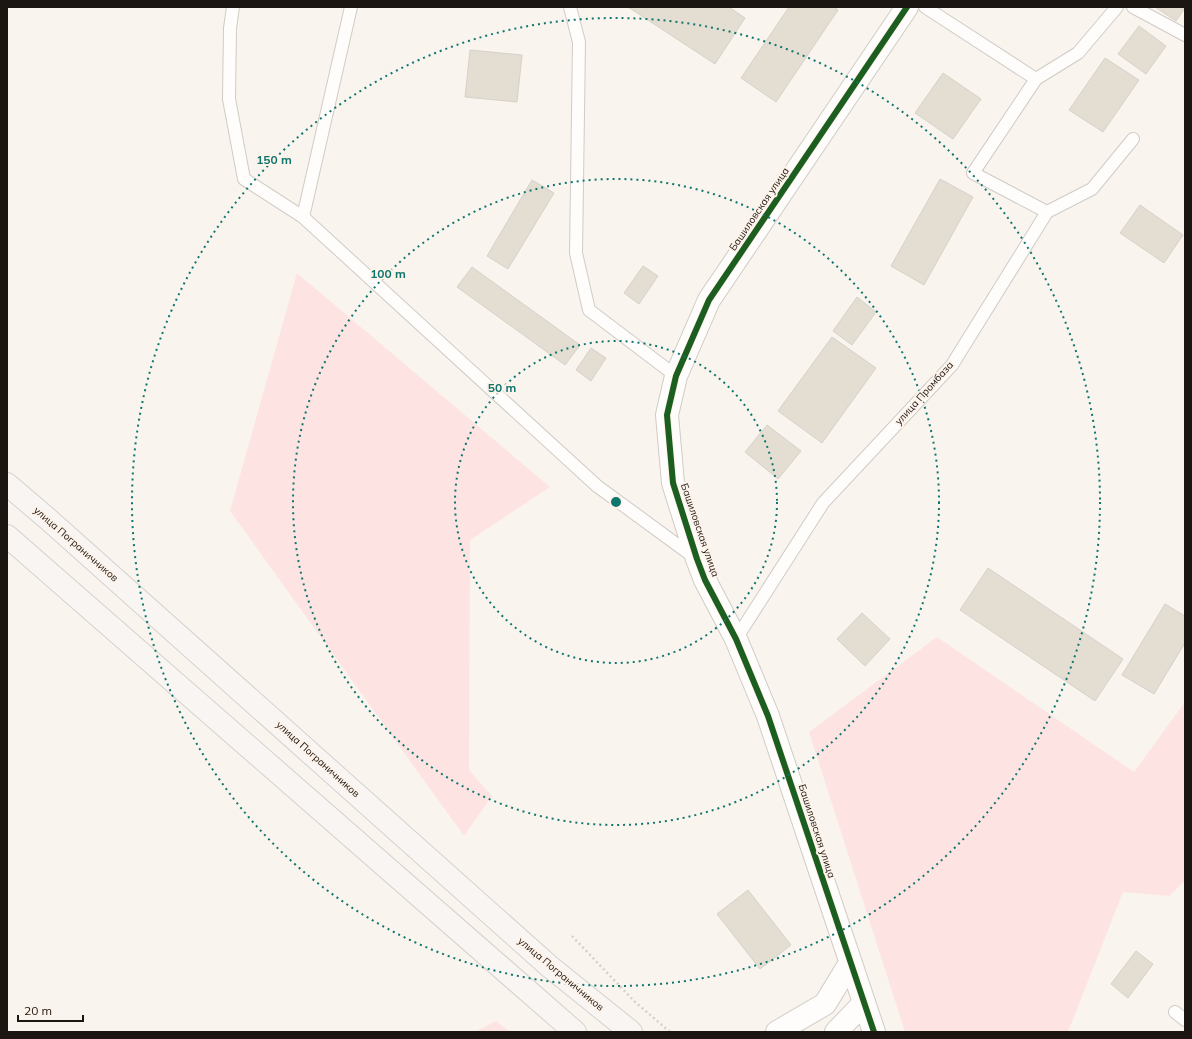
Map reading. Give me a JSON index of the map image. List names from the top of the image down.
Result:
{
  "streets": {
    "main road": ["улица Пограничников"],
    "street": ["Башиловская улица"],
    "lane": ["улица Промбаза"]
  },
  "crossings": [
    ["Башиловская улица", "улица Промбаза"]
  ],
  "scale_bar": "20 m",
  "rings": ["150 m", "100 m", "50 m"]
}
